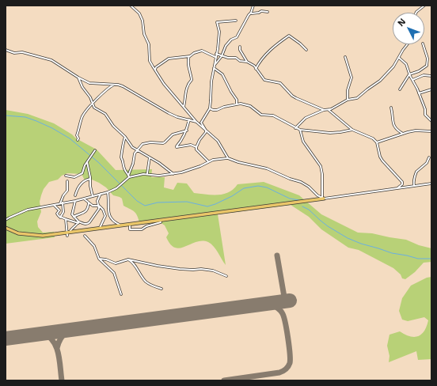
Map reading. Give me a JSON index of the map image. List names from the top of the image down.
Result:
{
  "north": "top left"
}
